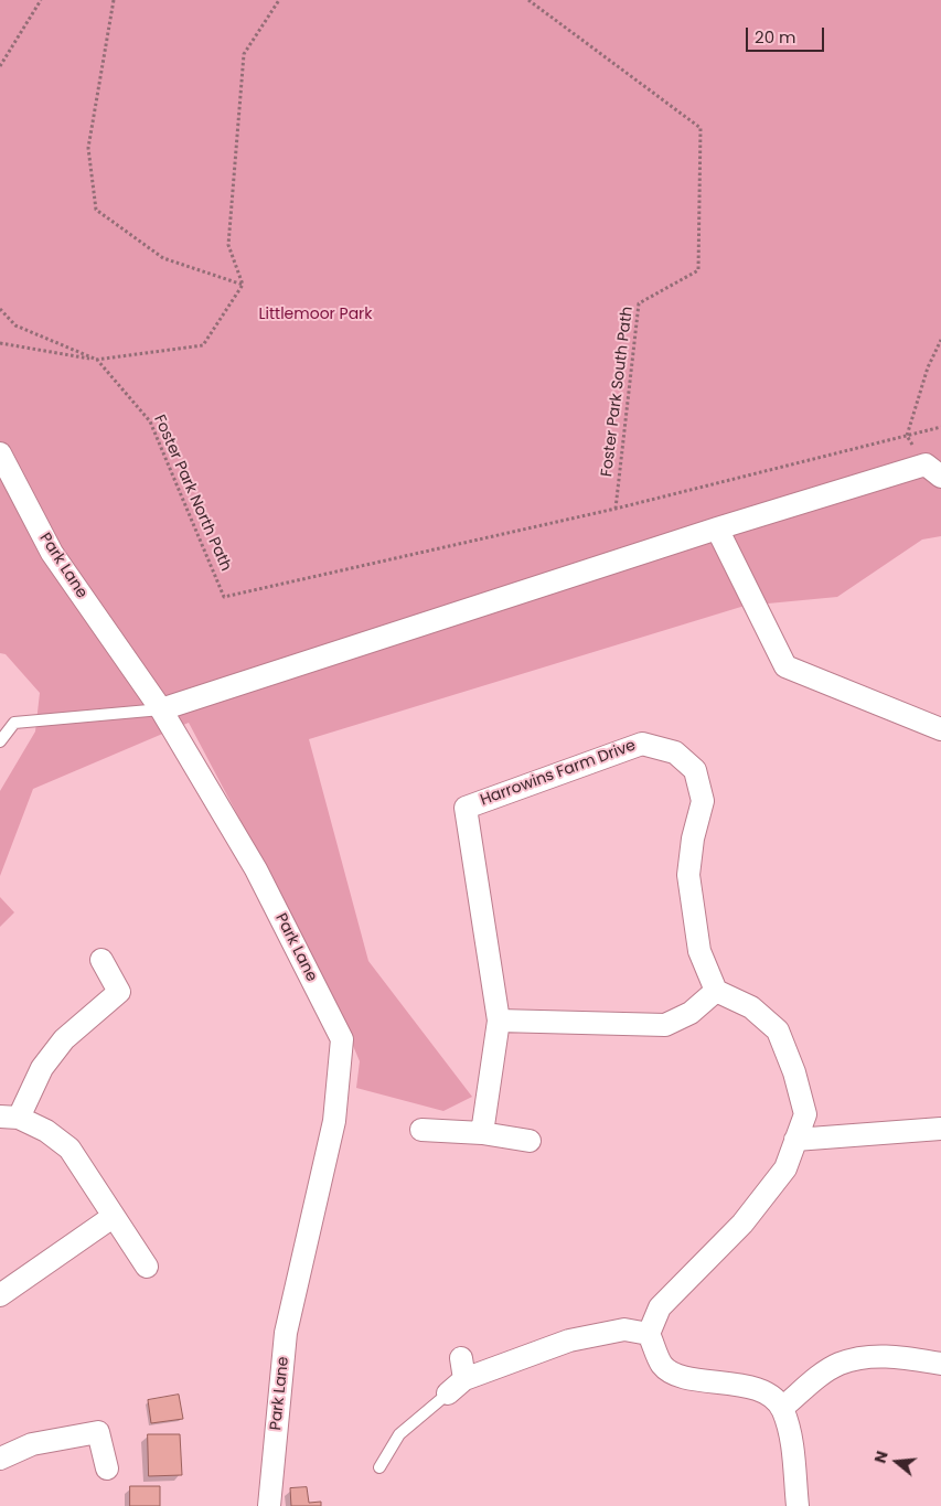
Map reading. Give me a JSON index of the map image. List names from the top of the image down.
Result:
{
  "streets": {
    "street": ["Park Lane", "Harrowins Farm Drive"],
    "path": ["Foster Park South Path", "Foster Park North Path"]
  },
  "crossings": [
    ["Foster Park South Path", "Foster Park North Path"]
  ],
  "parks": ["Littlemoor Park"],
  "scale_bar": "20 m",
  "north": "left"
}
